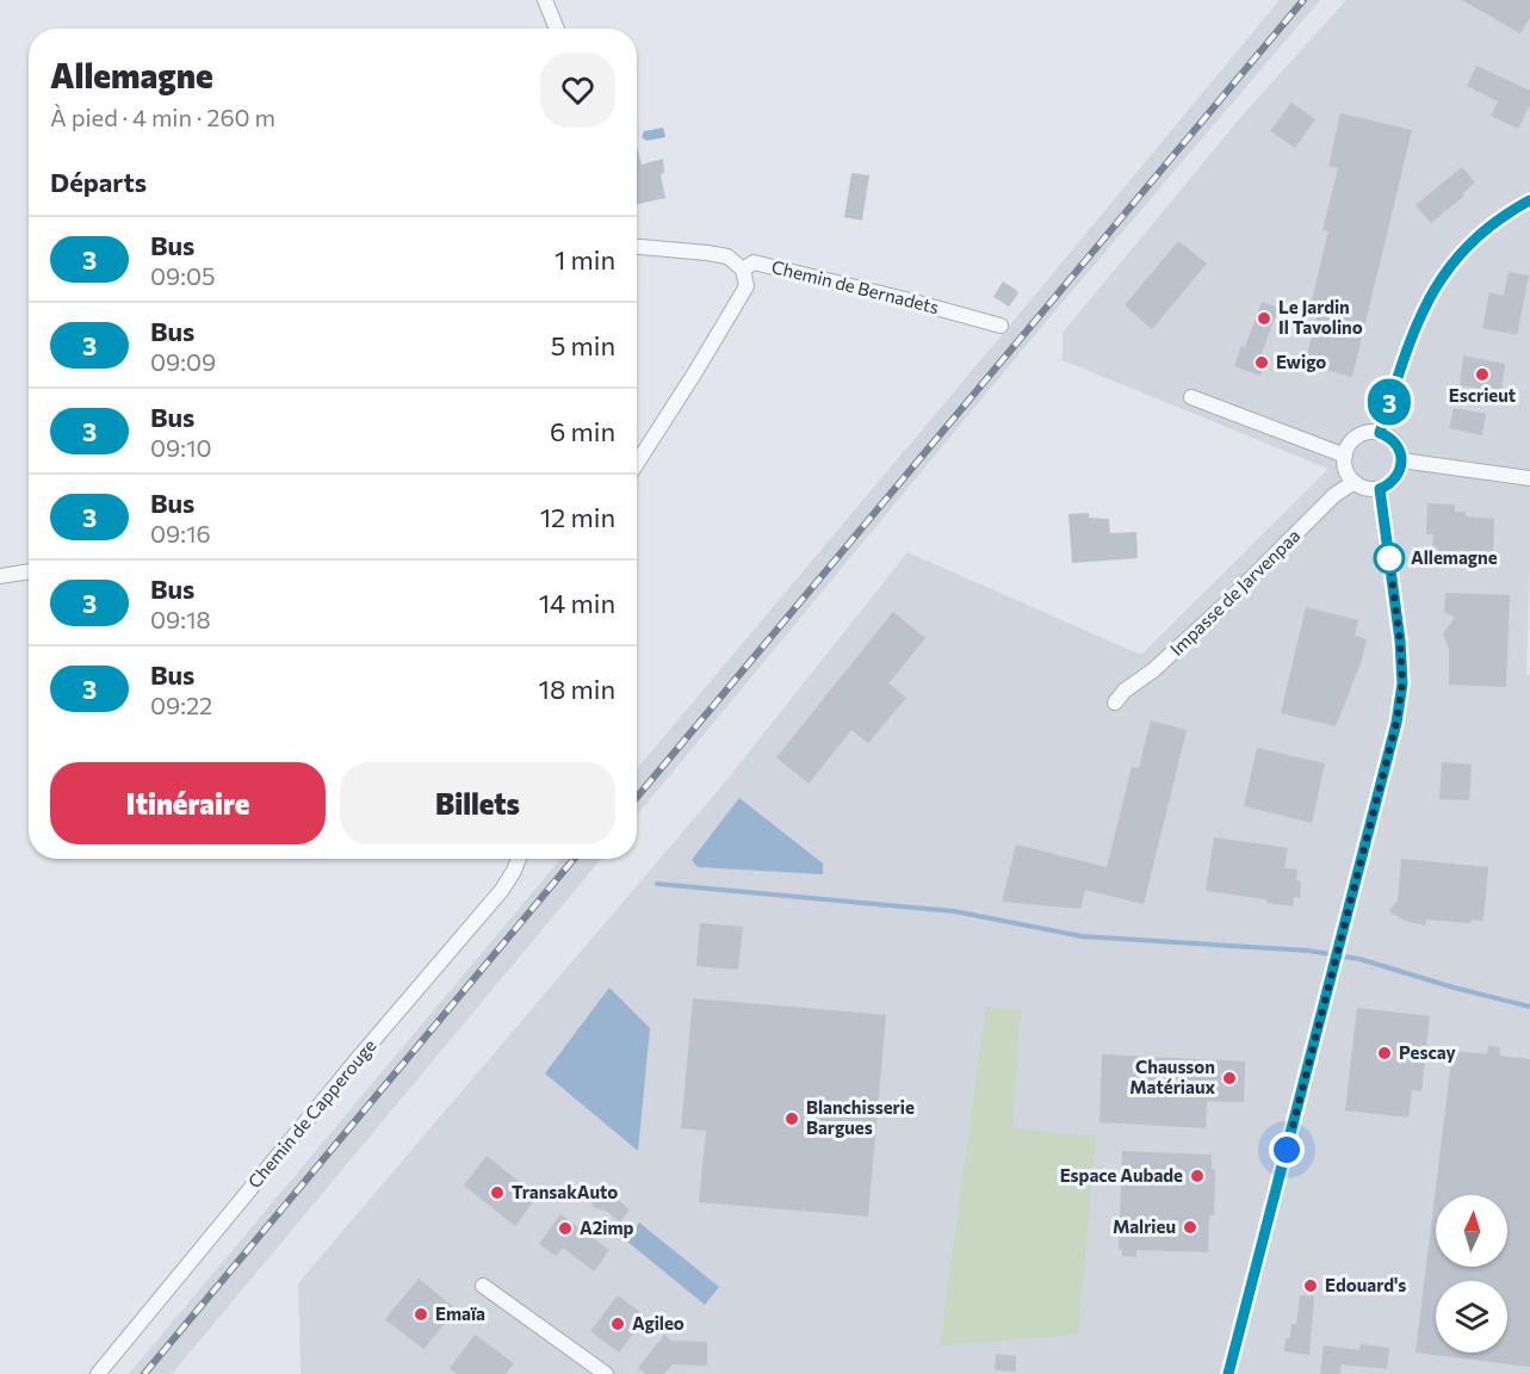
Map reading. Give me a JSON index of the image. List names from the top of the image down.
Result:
{
  "streets": {
    "street": ["Chemin de Bernadets", "Impasse de Jarvenpaa", "Chemin de Capperouge"]
  },
  "places": [
    "Le Jardin Il Tavolino",
    "Ewigo",
    "Escrieut",
    "Allemagne",
    "Pescay",
    "Chausson Matériaux",
    "Blanchisserie Bargues",
    "Espace Aubade",
    "TransakAuto",
    "Malrieu",
    "A2imp",
    "Edouard's",
    "Emaïa",
    "Agileo"
  ],
  "lines": ["bus line 3"],
  "north": "top",
  "page": {
    "on_map": "3",
    "heading": [
      ["Allemagne", "À pied · 4 min · 260 m"],
      "Départs"
    ],
    "list": [
      {
        "mark": "3",
        "name": "Bus",
        "note": "09:05",
        "value": "1 min"
      },
      {
        "mark": "3",
        "name": "Bus",
        "note": "09:09",
        "value": "5 min"
      },
      {
        "mark": "3",
        "name": "Bus",
        "note": "09:10",
        "value": "6 min"
      },
      {
        "mark": "3",
        "name": "Bus",
        "note": "09:16",
        "value": "12 min"
      },
      {
        "mark": "3",
        "name": "Bus",
        "note": "09:18",
        "value": "14 min"
      },
      {
        "mark": "3",
        "name": "Bus",
        "note": "09:22",
        "value": "18 min"
      }
    ],
    "buttons": ["Itinéraire", "Billets"]
  }
}
